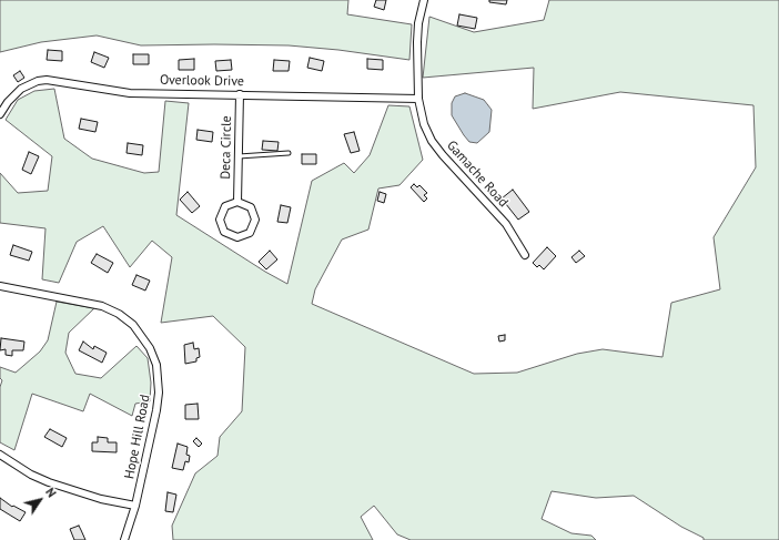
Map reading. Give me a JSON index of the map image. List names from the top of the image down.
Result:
{
  "streets": {
    "street": [
      "Overlook Drive",
      "Deca Circle",
      "Gamache Road",
      "Hope Hill Road"
    ]
  },
  "crossings": [
    ["Overlook Drive", "Deca Circle"],
    ["Overlook Drive", "Gamache Road"]
  ],
  "north": "top right"
}
